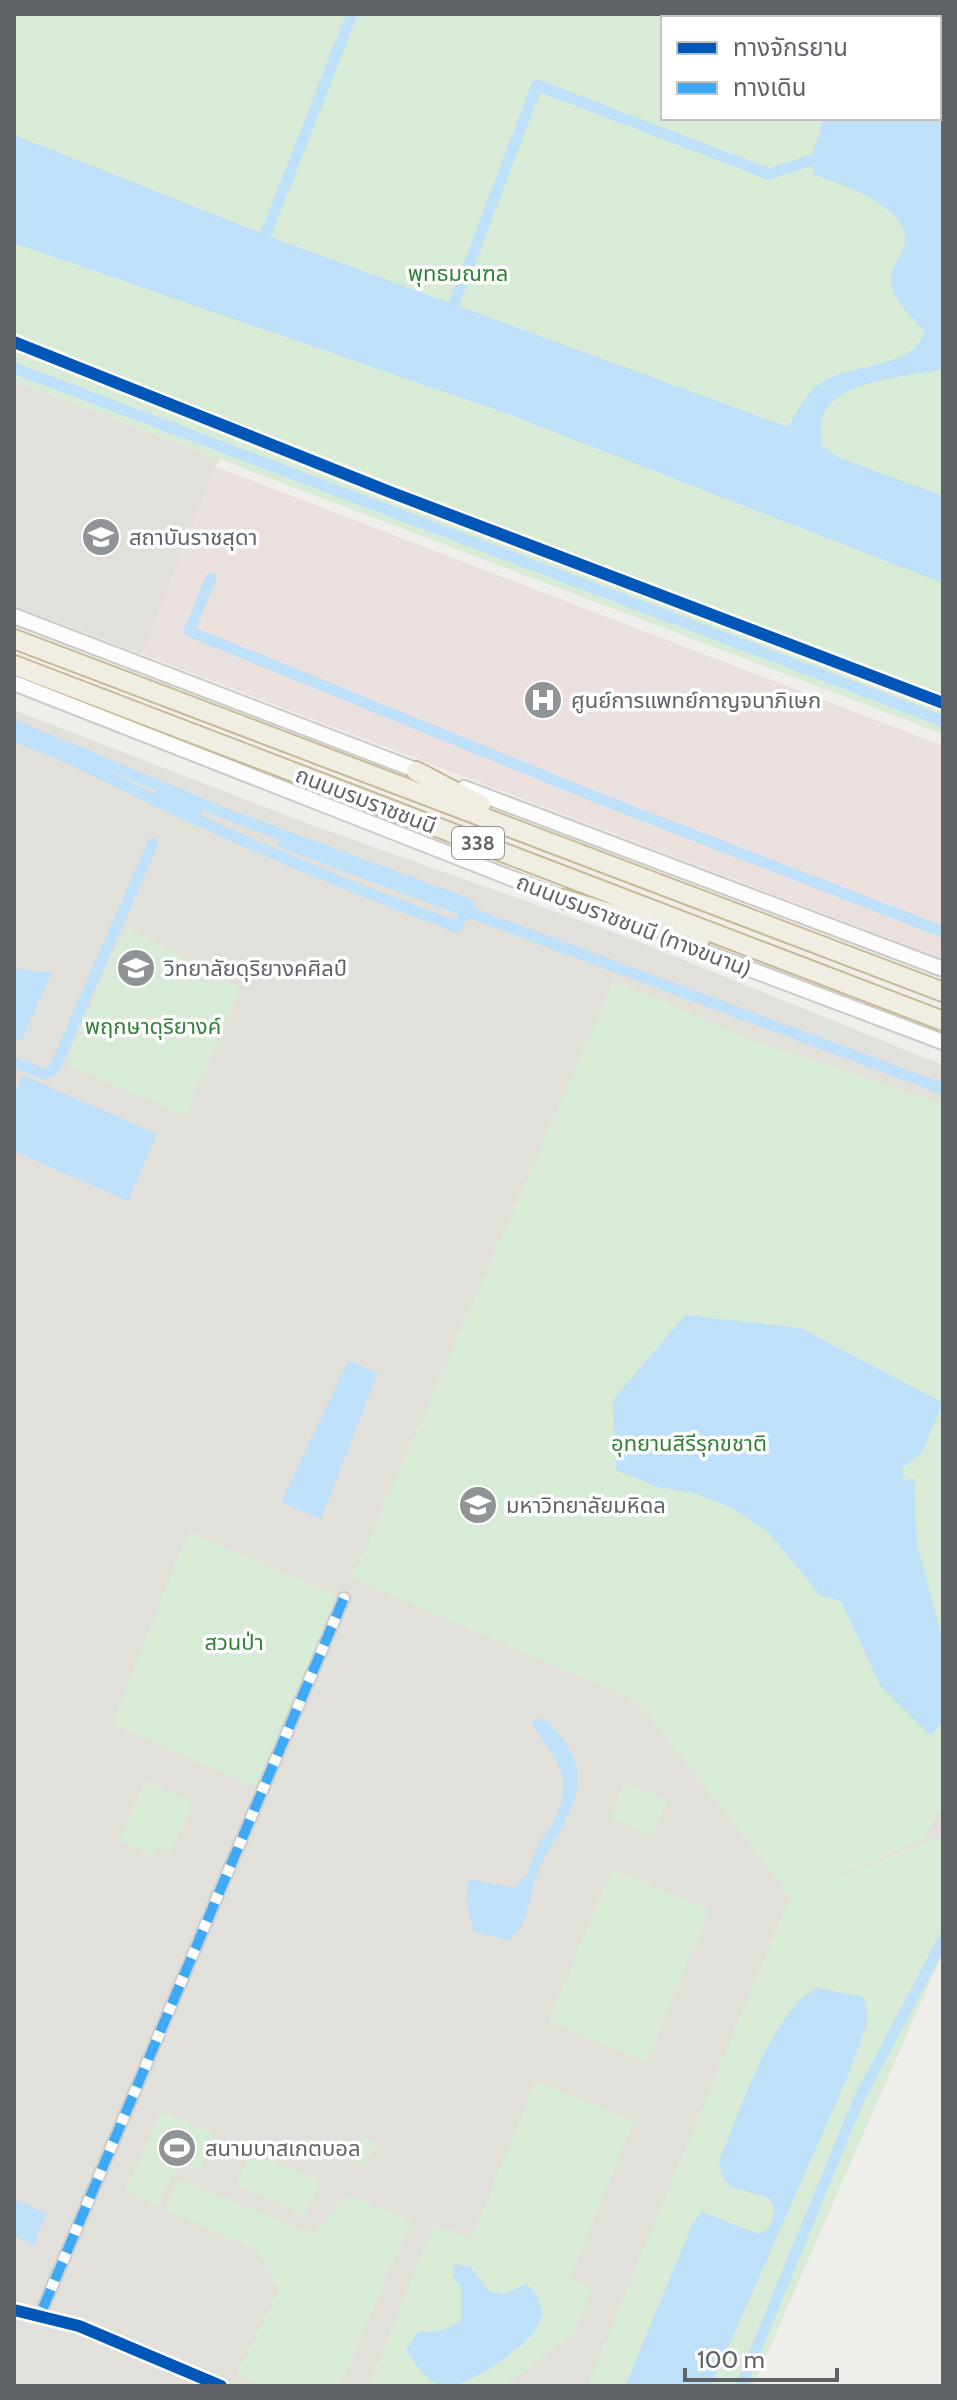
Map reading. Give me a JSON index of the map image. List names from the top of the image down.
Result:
{
  "streets": {
    "highway": ["ถนนบรมราชชนนี", "338"],
    "main road": ["ถนนบรมราชชนนี (ทางขนาน)"]
  },
  "parks": [
    "พุทธมณฑล",
    "พฤกษาดุริยางค์",
    "อุทยานสิรีรุกขชาติ",
    "สวนป่า"
  ],
  "places": {
    "school or university": ["สถาบันราชสุดา", "วิทยาลัยดุริยางคศิลป์", "มหาวิทยาลัยมหิดล"],
    "hospital": ["ศูนย์การแพทย์กาญจนาภิเษก"],
    "sports": ["สนามบาสเกตบอล"]
  },
  "legend": ["ทางจักรยาน", "ทางเดิน"],
  "scale_bar": "100 m"
}
